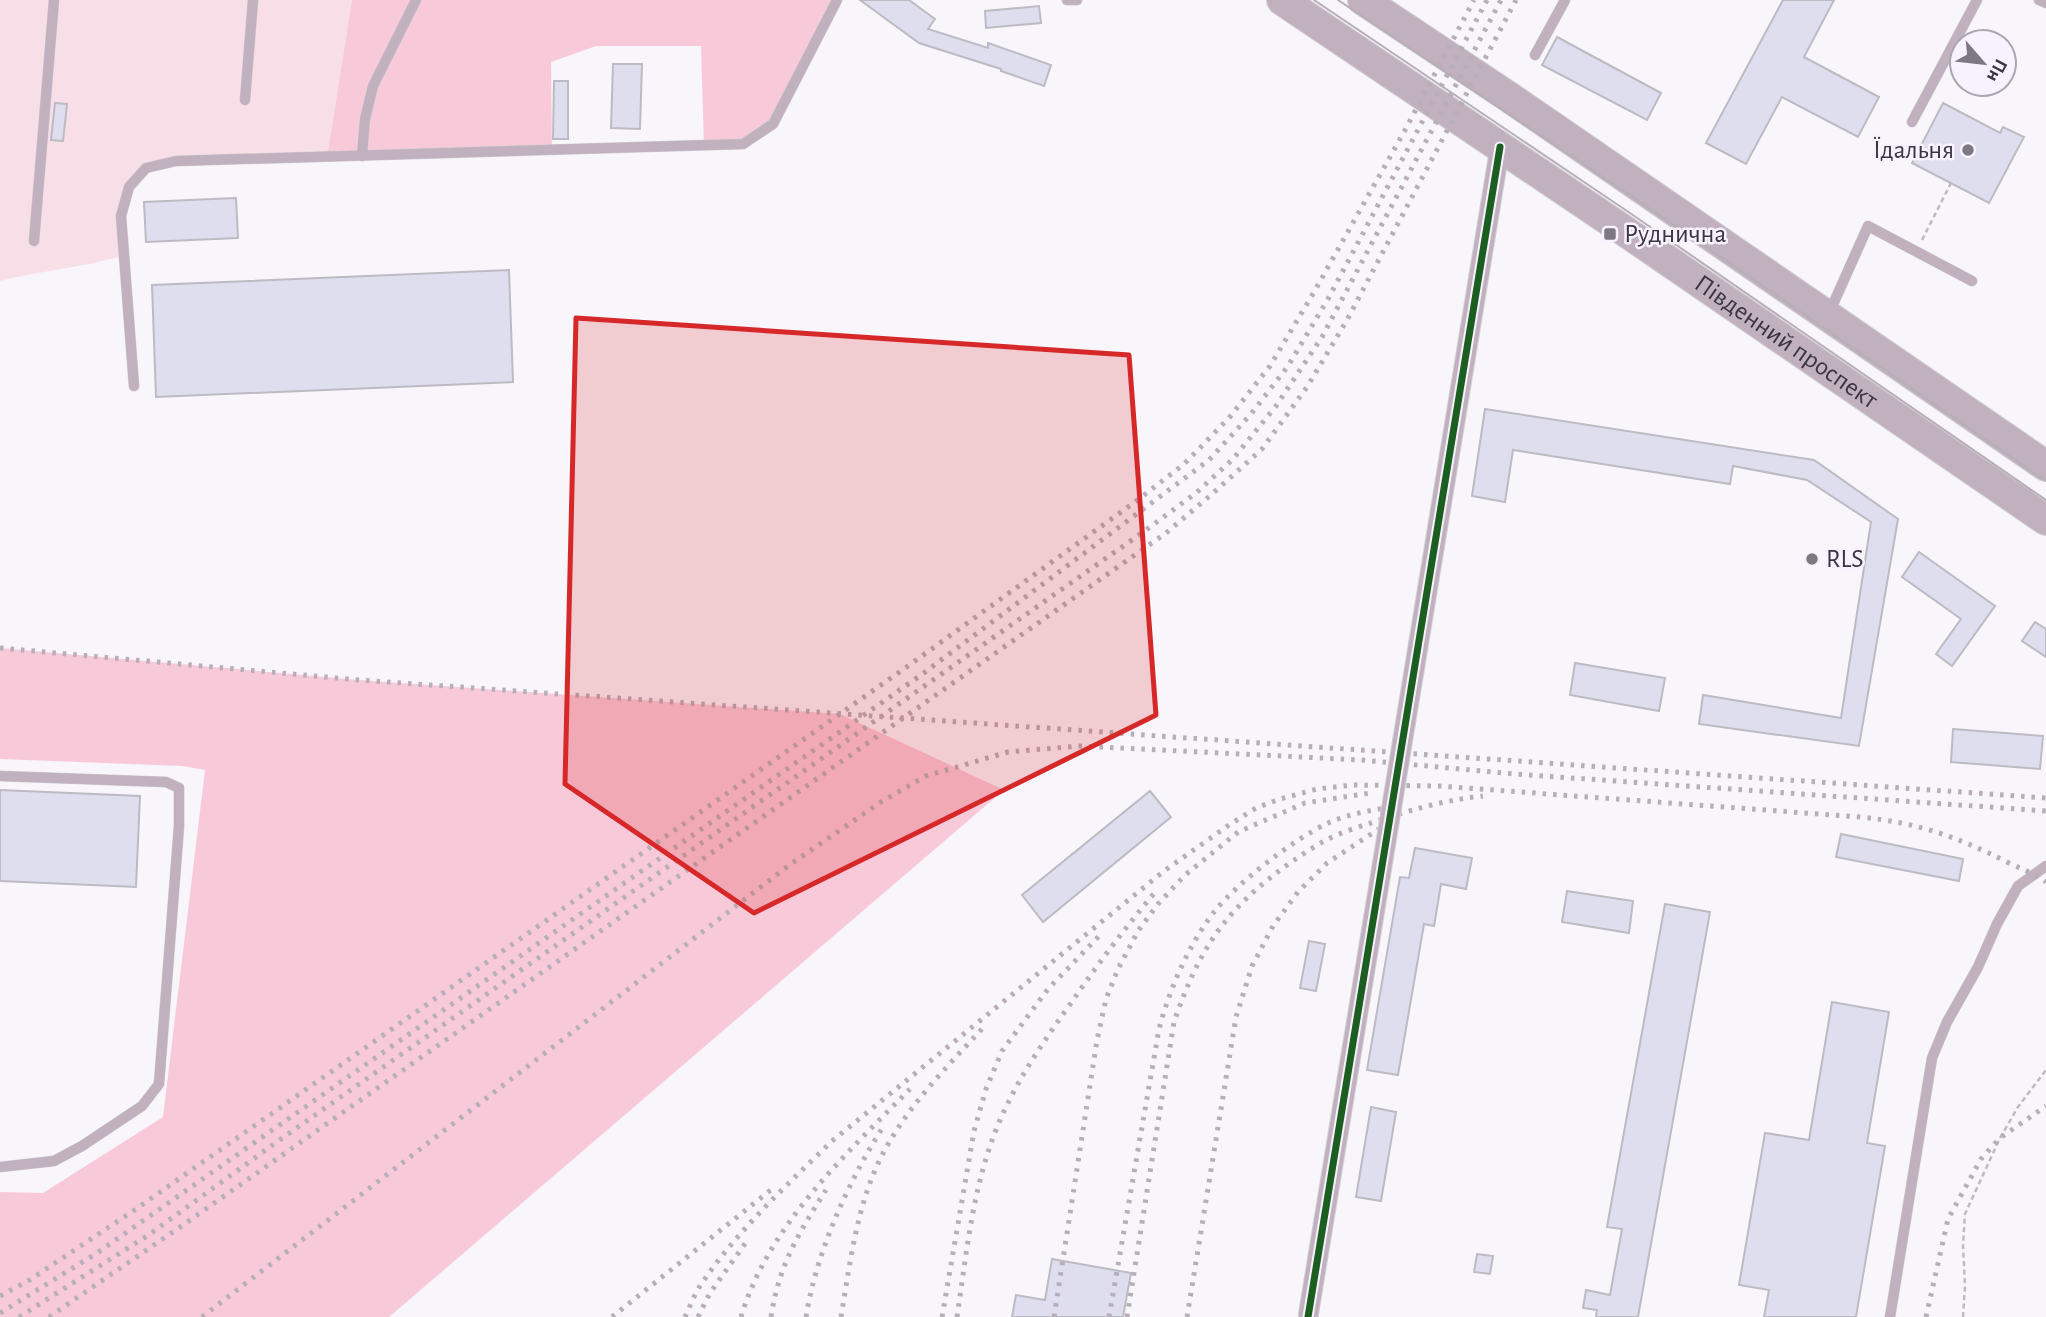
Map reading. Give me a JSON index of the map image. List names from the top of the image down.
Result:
{
  "streets": {
    "main road": ["Південний проспект"]
  },
  "places": {
    "other": ["Їдальня", "RLS"],
    "transit": ["Руднична"]
  },
  "north": "bottom right"
}
